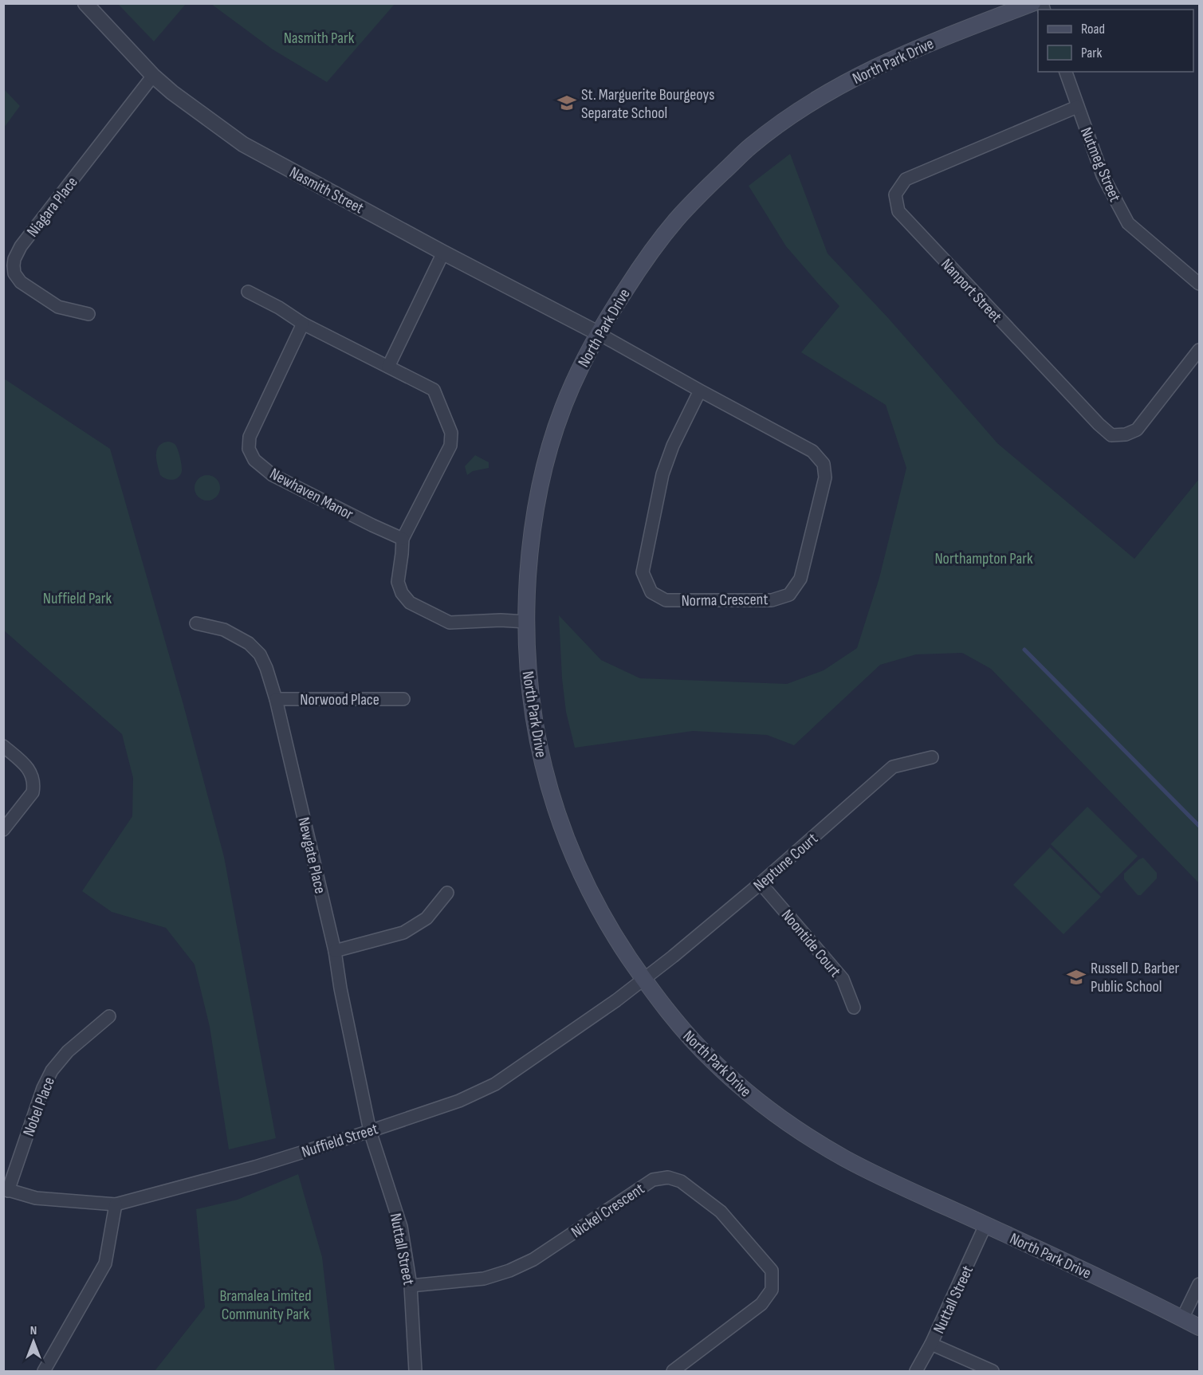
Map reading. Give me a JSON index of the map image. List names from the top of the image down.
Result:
{
  "streets": {
    "main road": ["North Park Drive"],
    "street": [
      "Nutmeg Street",
      "Nasmith Street",
      "Niagara Place",
      "Nanport Street",
      "Newhaven Manor",
      "Norma Crescent",
      "Norwood Place",
      "Newgate Place",
      "Neptune Court",
      "Noontide Court",
      "Nobel Place",
      "Nuffield Street",
      "Nickel Crescent",
      "Nuttall Street"
    ]
  },
  "crossings": [
    ["North Park Drive", "Nasmith Street"],
    ["North Park Drive", "Norma Crescent"],
    ["North Park Drive", "Neptune Court"],
    ["North Park Drive", "Nuffield Street"],
    ["North Park Drive", "Nuttall Street"],
    ["Nutmeg Street", "Nanport Street"],
    ["Nasmith Street", "Niagara Place"],
    ["Nasmith Street", "Norma Crescent"],
    ["Norwood Place", "Newgate Place"],
    ["Newgate Place", "Nuffield Street"],
    ["Newgate Place", "Nuttall Street"],
    ["Neptune Court", "Noontide Court"],
    ["Neptune Court", "Nuffield Street"],
    ["Nobel Place", "Nuffield Street"],
    ["Nuffield Street", "Nuttall Street"],
    ["Nickel Crescent", "Nuttall Street"]
  ],
  "parks": [
    "Nasmith Park",
    "Northampton Park",
    "Nuffield Park",
    "Bramalea Limited Community Park"
  ],
  "places": {
    "school or university": ["St. Marguerite Bourgeoys Separate School", "Russell D. Barber Public School"]
  },
  "legend": ["Road", "Park"],
  "north": "top"
}
